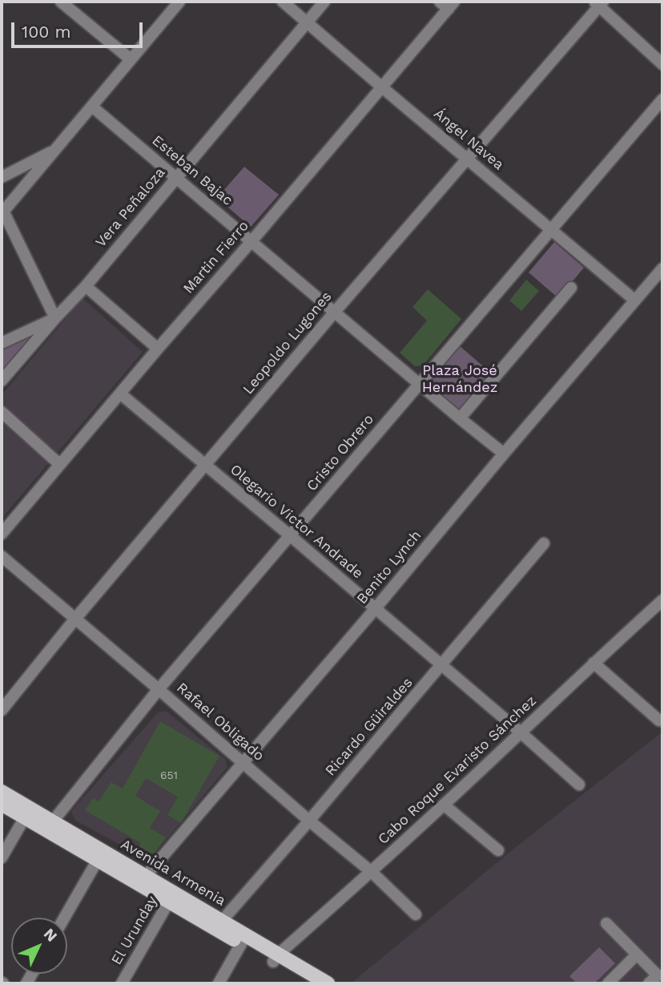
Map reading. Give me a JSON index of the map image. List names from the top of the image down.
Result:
{
  "streets": {
    "main road": ["Avenida Armenia"],
    "street": [
      "Ángel Navea",
      "Esteban Bajac",
      "Vera Peñaloza",
      "Martin Fierro",
      "Leopoldo Lugones",
      "Cristo Obrero",
      "Olegario Victor Andrade",
      "Benito Lynch",
      "Rafael Obligado",
      "Ricardo Güiraldes",
      "Cabo Roque Evaristo Sánchez",
      "El Urunday"
    ]
  },
  "crossings": [
    ["Ángel Navea", "Vera Peñaloza"],
    ["Ángel Navea", "Martin Fierro"],
    ["Ángel Navea", "Leopoldo Lugones"],
    ["Ángel Navea", "Cristo Obrero"],
    ["Ángel Navea", "Benito Lynch"],
    ["Esteban Bajac", "Vera Peñaloza"],
    ["Esteban Bajac", "Martin Fierro"],
    ["Esteban Bajac", "Leopoldo Lugones"],
    ["Esteban Bajac", "Cristo Obrero"],
    ["Esteban Bajac", "Benito Lynch"],
    ["Martin Fierro", "Olegario Victor Andrade"],
    ["Leopoldo Lugones", "Olegario Victor Andrade"],
    ["Leopoldo Lugones", "Rafael Obligado"],
    ["Cristo Obrero", "Olegario Victor Andrade"],
    ["Cristo Obrero", "Rafael Obligado"],
    ["Cristo Obrero", "Avenida Armenia"],
    ["Olegario Victor Andrade", "Benito Lynch"],
    ["Olegario Victor Andrade", "Ricardo Güiraldes"],
    ["Olegario Victor Andrade", "Cabo Roque Evaristo Sánchez"],
    ["Benito Lynch", "Rafael Obligado"],
    ["Benito Lynch", "Avenida Armenia"],
    ["Rafael Obligado", "Ricardo Güiraldes"],
    ["Rafael Obligado", "Cabo Roque Evaristo Sánchez"],
    ["Ricardo Güiraldes", "Avenida Armenia"],
    ["Cabo Roque Evaristo Sánchez", "Avenida Armenia"],
    ["Avenida Armenia", "El Urunday"]
  ],
  "parks": ["Plaza José Hernández"],
  "house_numbers": ["651"],
  "scale_bar": "100 m",
  "north": "top right"
}
